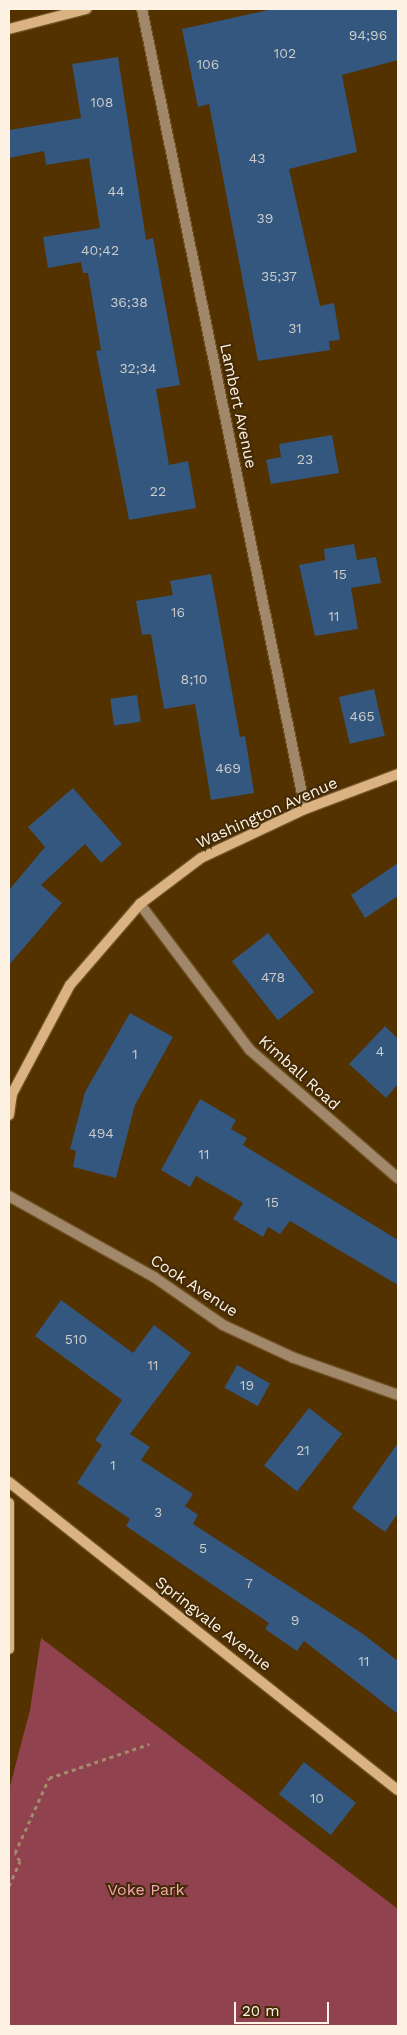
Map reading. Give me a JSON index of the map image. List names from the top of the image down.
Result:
{
  "streets": {
    "main road": ["Washington Avenue", "Springvale Avenue"],
    "street": ["Lambert Avenue", "Kimball Road", "Cook Avenue"]
  },
  "crossings": [
    ["Lambert Avenue", "Washington Avenue"],
    ["Washington Avenue", "Kimball Road"]
  ],
  "parks": ["Voke Park"],
  "house_numbers": [
    "94;96",
    "102",
    "106",
    "108",
    "43",
    "44",
    "39",
    "40;42",
    "35;37",
    "36;38",
    "31",
    "32;34",
    "23",
    "22",
    "15",
    "16",
    "11",
    "8;10",
    "465",
    "469",
    "478",
    "4",
    "1",
    "494",
    "11",
    "15",
    "510",
    "11",
    "19",
    "21",
    "1",
    "3",
    "5",
    "7",
    "9",
    "11",
    "10"
  ],
  "scale_bar": "20 m"
}
